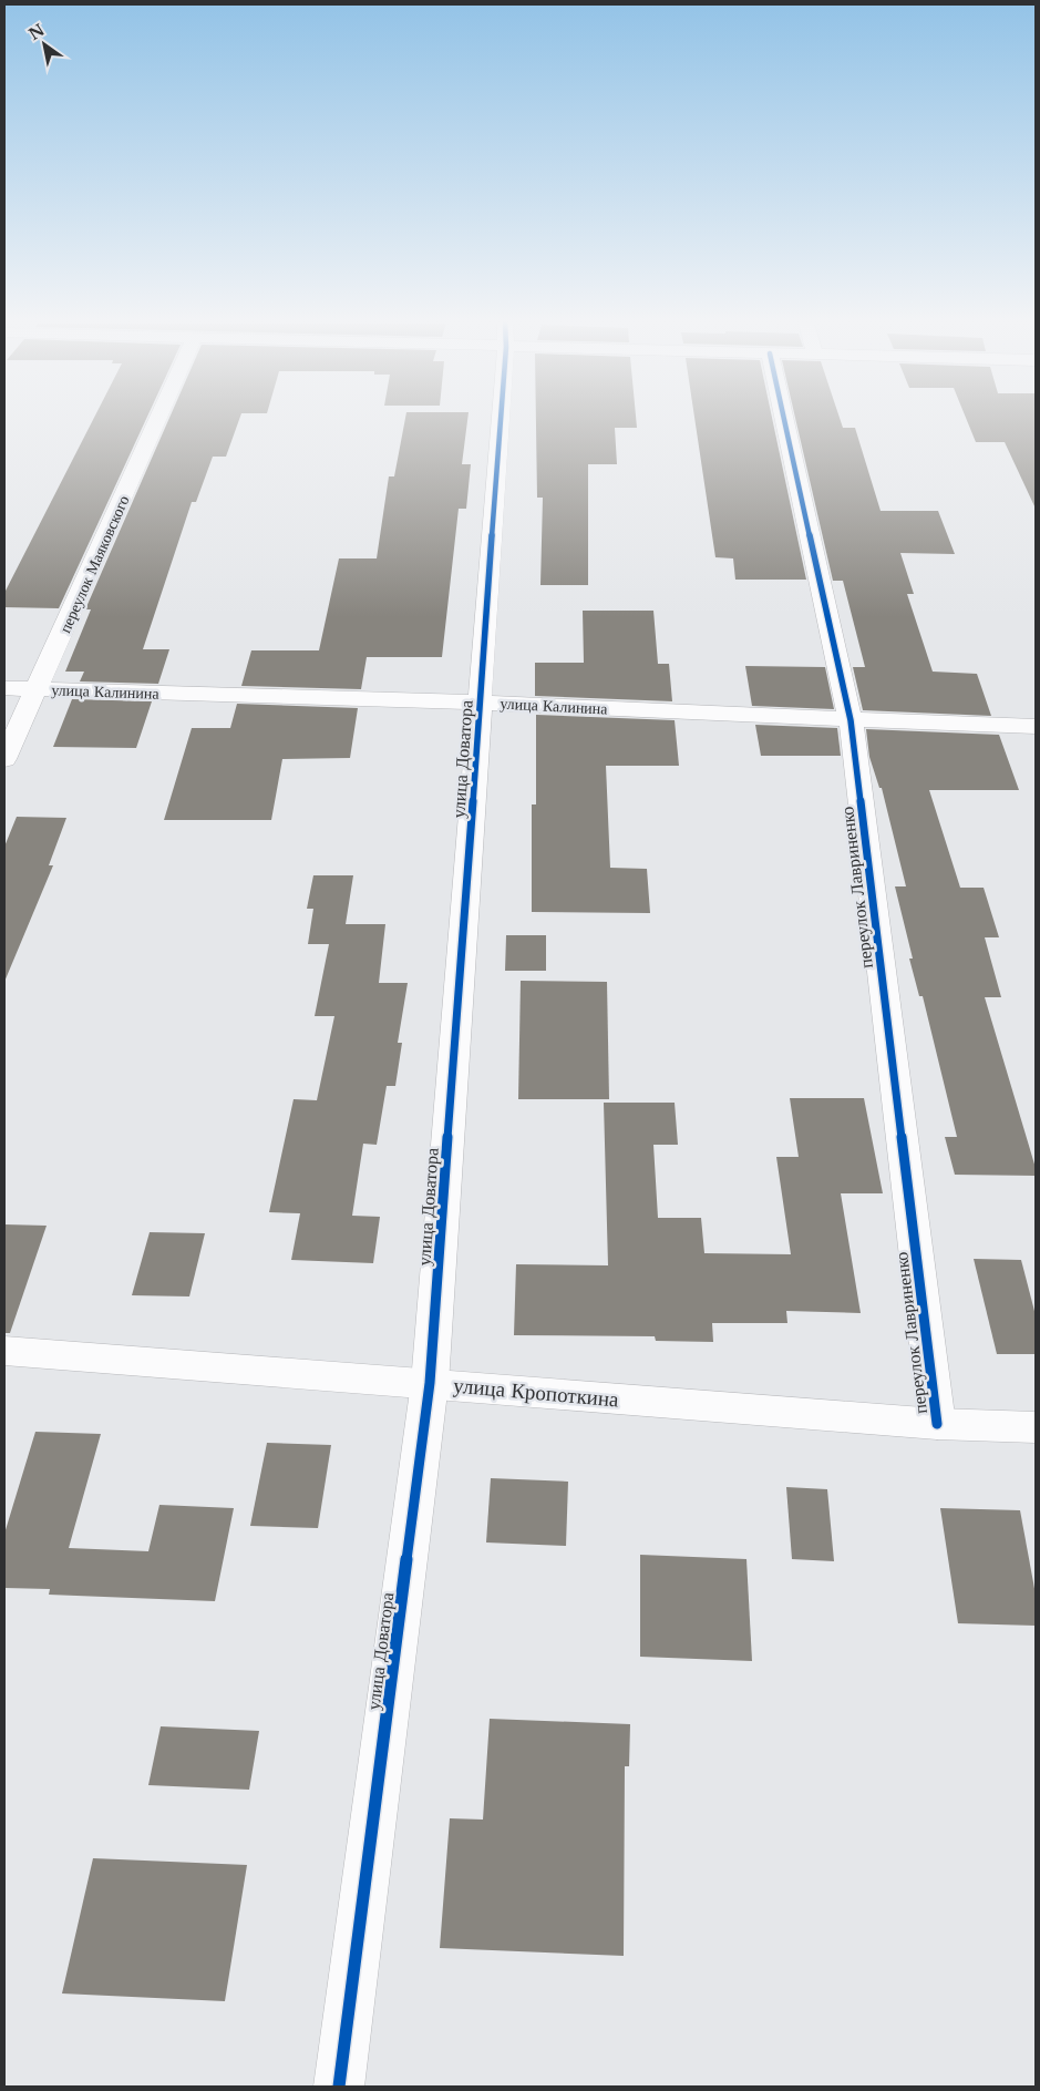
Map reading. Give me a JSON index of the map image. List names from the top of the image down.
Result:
{
  "streets": {
    "street": [
      "переулок Маяковского",
      "улица Калинина",
      "улица Доватора",
      "переулок Лавриненко",
      "улица Кропоткина"
    ]
  },
  "crossings": [
    ["переулок Маяковского", "улица Калинина"],
    ["улица Калинина", "улица Доватора"],
    ["улица Калинина", "переулок Лавриненко"],
    ["улица Доватора", "улица Кропоткина"],
    ["переулок Лавриненко", "улица Кропоткина"]
  ],
  "north": "top left"
}
